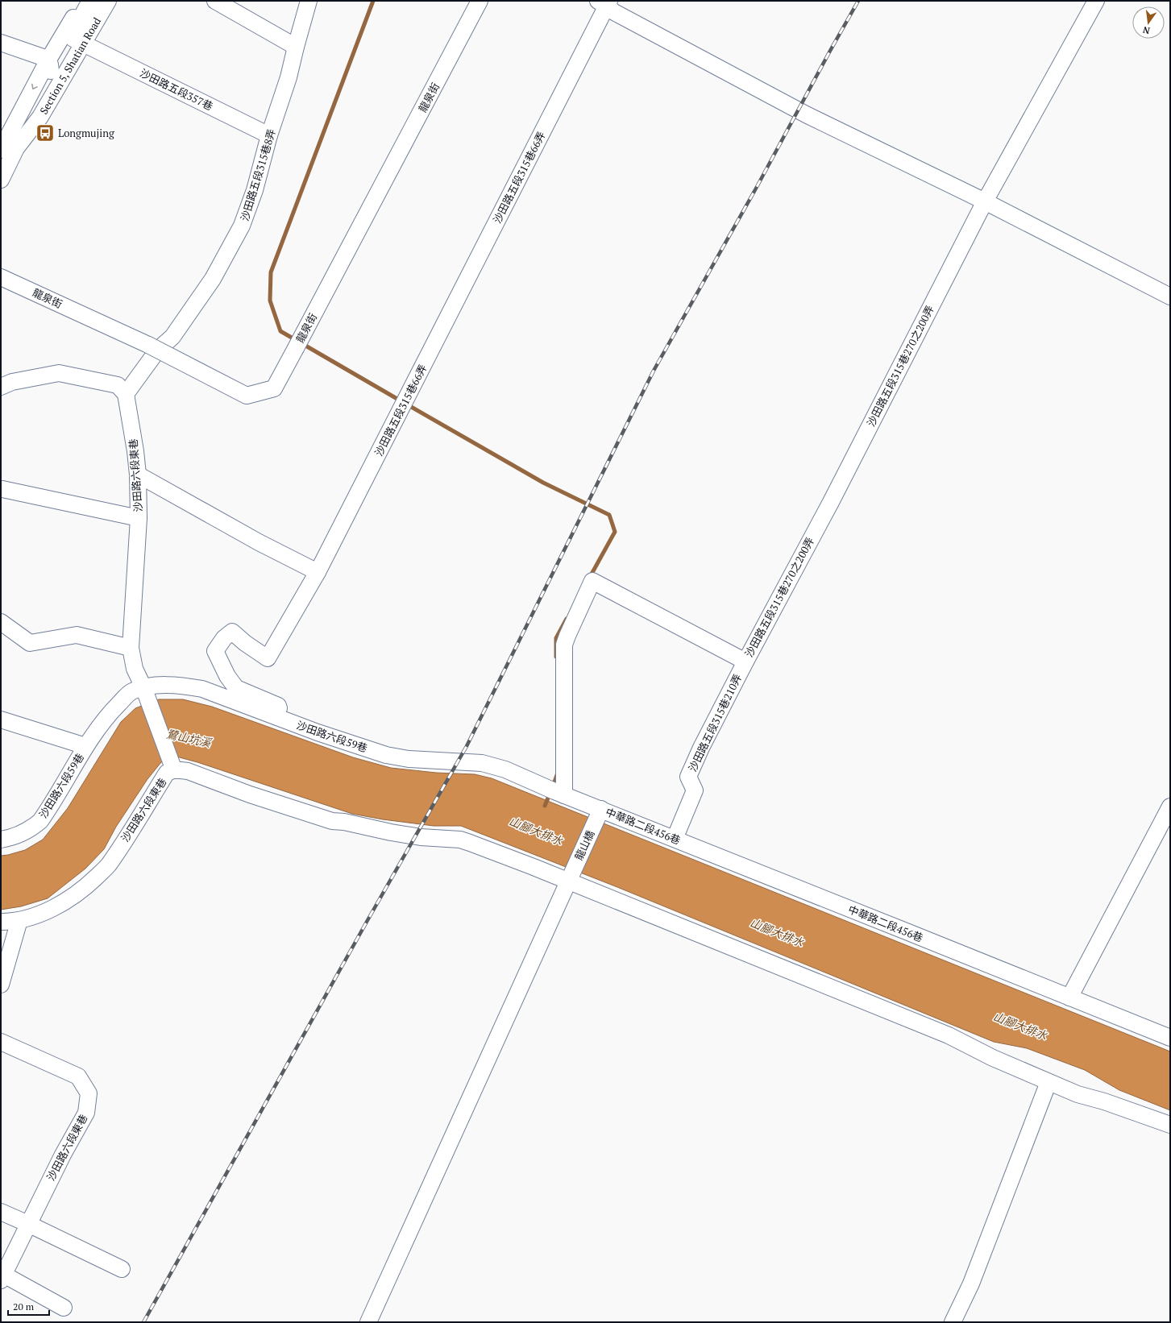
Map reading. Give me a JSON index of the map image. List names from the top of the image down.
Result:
{
  "streets": {
    "street": [
      "Section 5, Shatian Road",
      "沙田路五段357巷",
      "龍泉街",
      "沙田路五段315巷8弄",
      "沙田路五段315巷66弄",
      "沙田路五段315巷270之200弄",
      "沙田路六段東巷",
      "沙田路五段315巷210弄",
      "沙田路六段59巷",
      "中華路二段456巷",
      "龍山橋"
    ]
  },
  "crossings": [
    ["Section 5, Shatian Road", "沙田路五段357巷"],
    ["沙田路五段357巷", "沙田路五段315巷8弄"],
    ["沙田路五段315巷8弄", "沙田路六段東巷"],
    ["沙田路五段315巷66弄", "沙田路六段59巷"],
    ["沙田路五段315巷270之200弄", "沙田路五段315巷210弄"],
    ["沙田路五段315巷270之200弄", "沙田路六段59巷"],
    ["沙田路六段東巷", "沙田路六段59巷"],
    ["沙田路六段東巷", "龍山橋"],
    ["沙田路五段315巷210弄", "中華路二段456巷"],
    ["沙田路六段59巷", "中華路二段456巷"],
    ["沙田路六段59巷", "龍山橋"],
    ["中華路二段456巷", "龍山橋"]
  ],
  "water": ["鷺山坑溪", "山腳大排水"],
  "places": {
    "bus stop": ["Longmujing"]
  },
  "scale_bar": "20 m",
  "north": "bottom"
}
